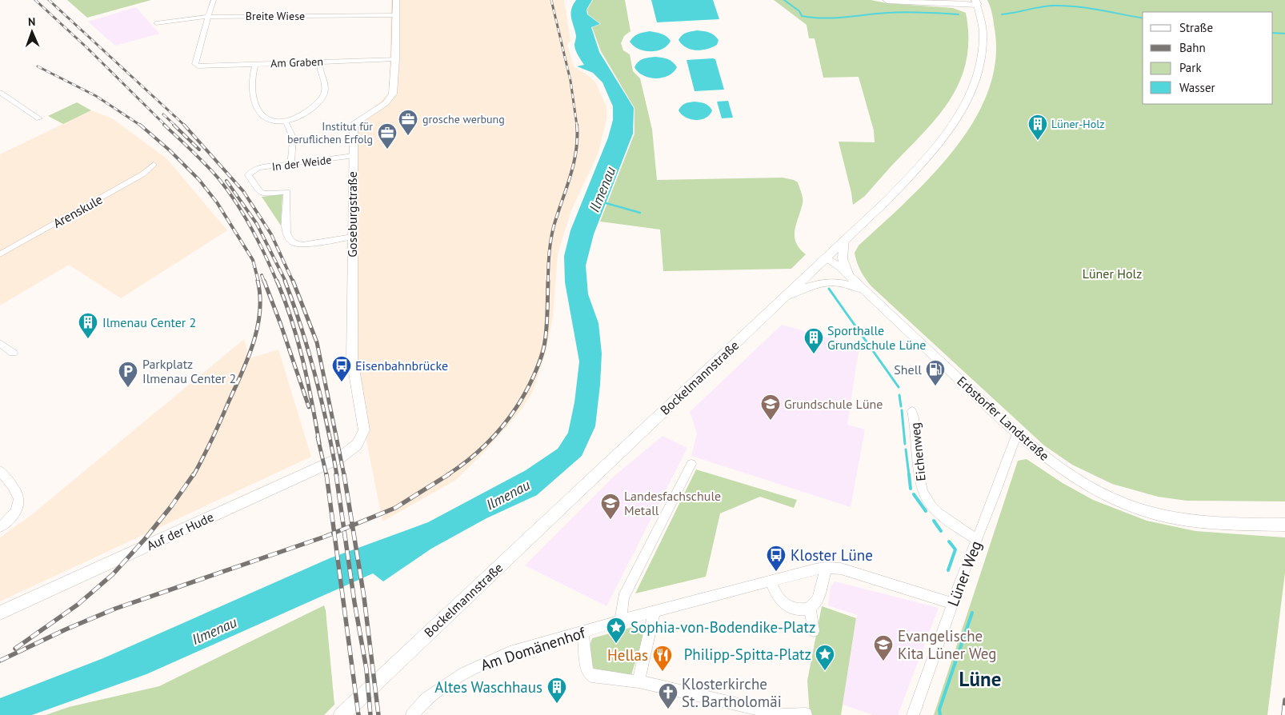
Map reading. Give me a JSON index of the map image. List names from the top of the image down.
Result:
{
  "streets": {
    "main road": ["Bockelmannstraße"],
    "street": [
      "Breite Wiese",
      "Am Graben",
      "In der Weide",
      "Arenskule",
      "Goseburgstraße",
      "Erbstorfer Landstraße",
      "Eichenweg",
      "Auf der Hude",
      "Lüner Weg",
      "Am Domänenhof"
    ]
  },
  "crossings": [
    ["Breite Wiese", "Am Graben"],
    ["Breite Wiese", "Goseburgstraße"],
    ["Am Graben", "Goseburgstraße"],
    ["In der Weide", "Goseburgstraße"],
    ["Goseburgstraße", "Auf der Hude"],
    ["Bockelmannstraße", "Erbstorfer Landstraße"],
    ["Erbstorfer Landstraße", "Lüner Weg"],
    ["Eichenweg", "Lüner Weg"],
    ["Lüner Weg", "Am Domänenhof"]
  ],
  "districts": ["Lüne"],
  "water": ["Ilmenau"],
  "parks": ["Lüner Holz"],
  "places": {
    "office": ["grosche werbung", "Institut für beruflichen Erfolg"],
    "building": [
      "Lüner-Holz",
      "Ilmenau Center 2",
      "Sporthalle Grundschule Lüne",
      "Altes Waschhaus"
    ],
    "bus stop": ["Eisenbahnbrücke", "Kloster Lüne"],
    "fuel station": ["Shell"],
    "parking": ["Parkplatz Ilmenau Center 2"],
    "school or university": ["Grundschule Lüne", "Landesfachschule Metall", "Evangelische Kita Lüner Weg"],
    "place": ["Sophia-von-Bodendike-Platz", "Philipp-Spitta-Platz"],
    "restaurant": ["Hellas"],
    "church": ["Klosterkirche St. Bartholomäi"]
  },
  "legend": [
    "Straße",
    "Bahn",
    "Park",
    "Wasser"
  ],
  "north": "top"
}
